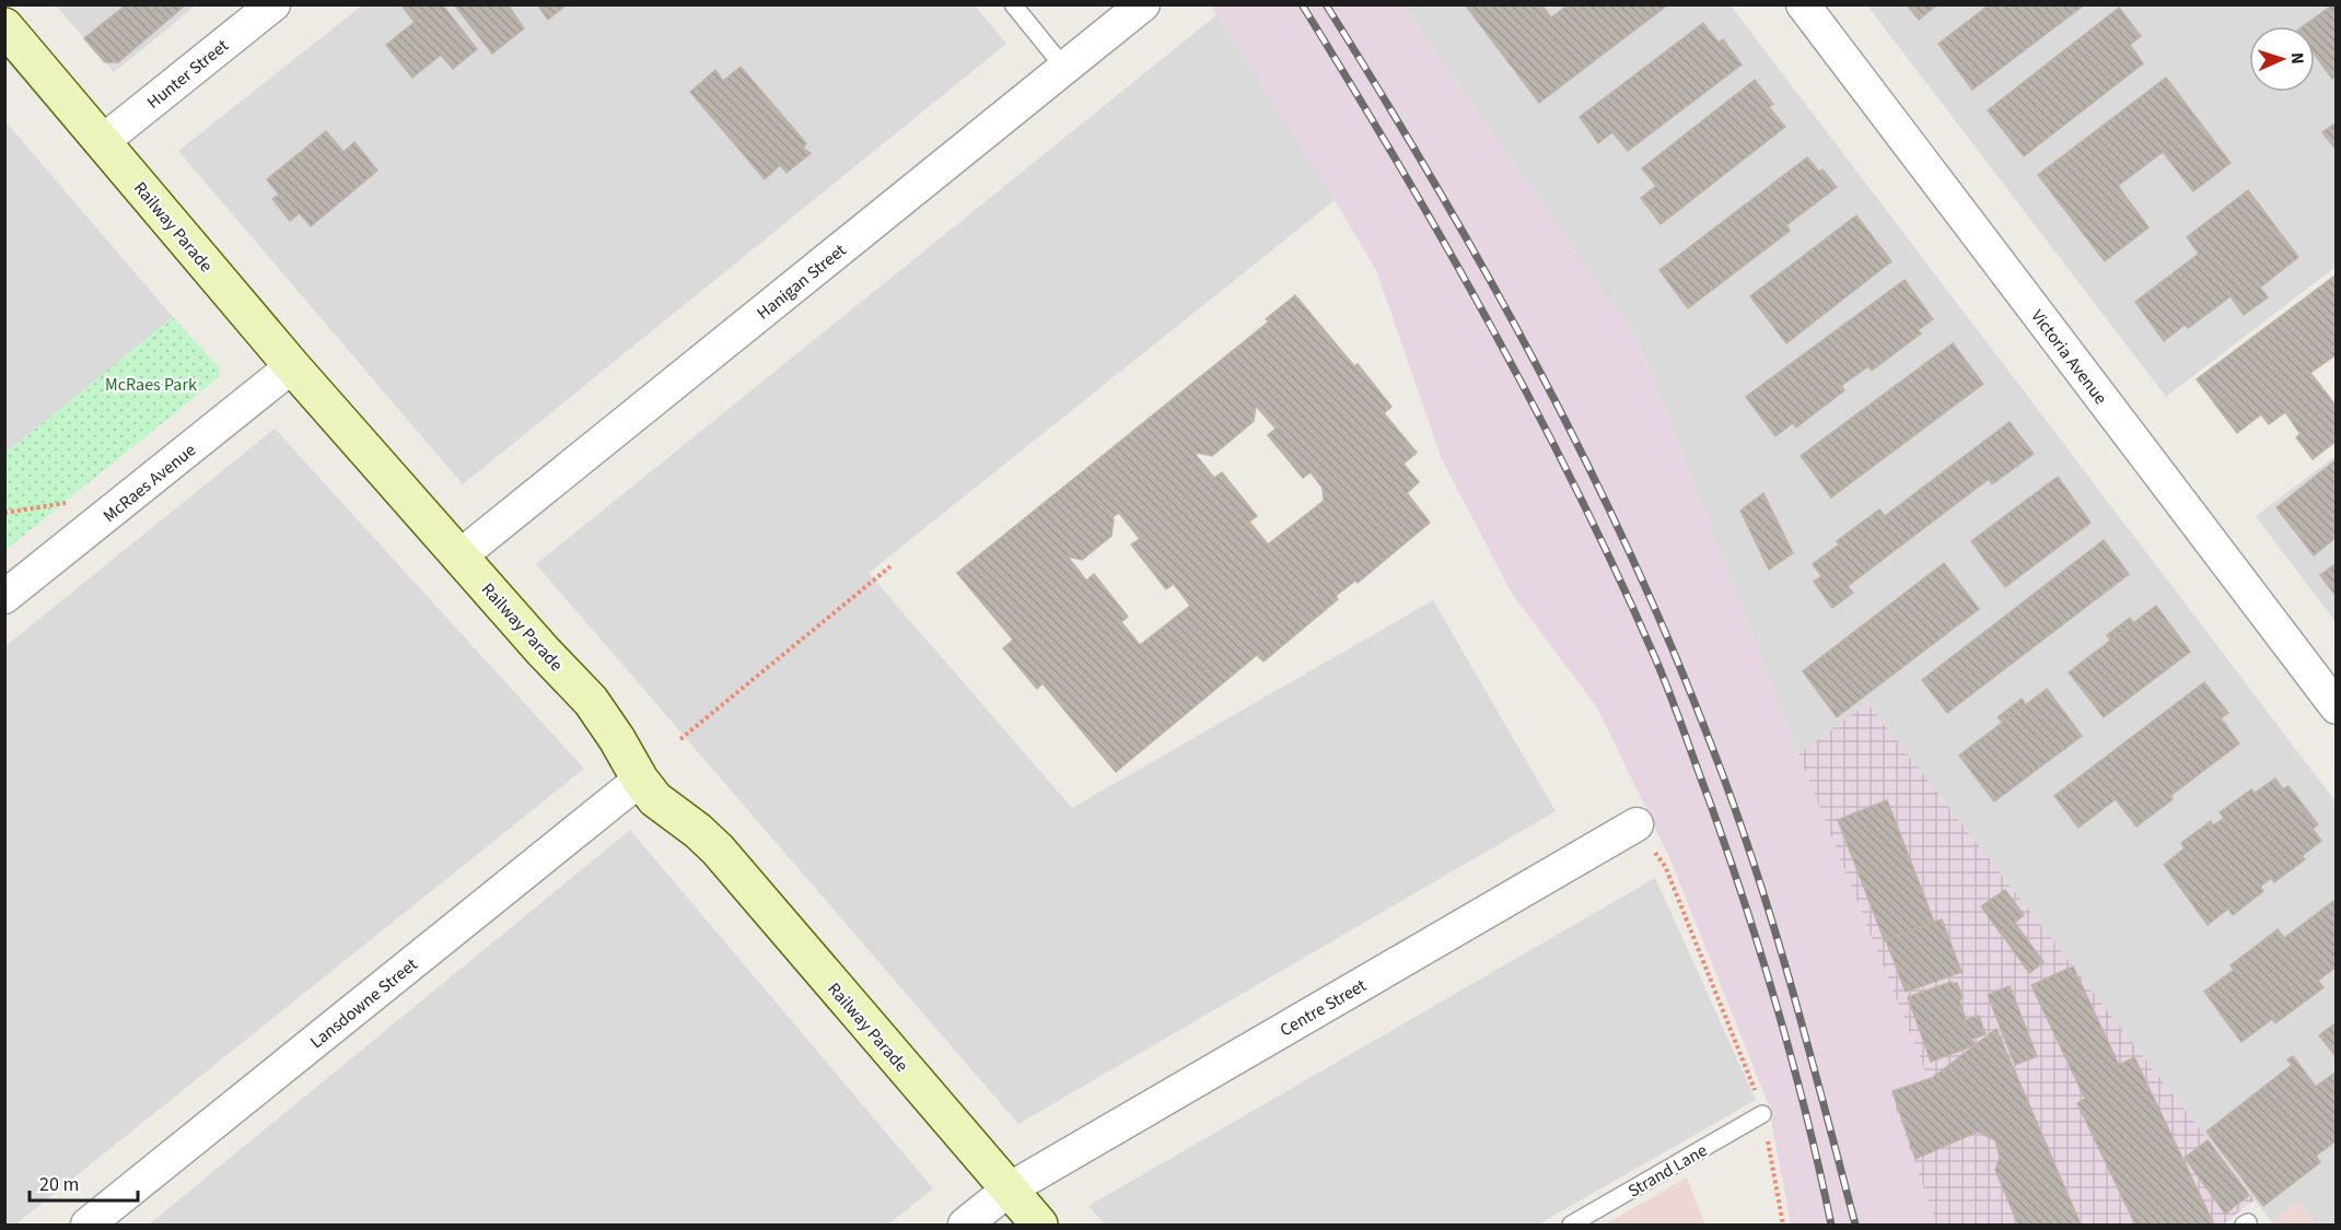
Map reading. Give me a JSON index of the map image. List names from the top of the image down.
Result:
{
  "streets": {
    "street": [
      "Hunter Street",
      "Railway Parade",
      "Hanigan Street",
      "Victoria Avenue",
      "McRaes Avenue",
      "Lansdowne Street",
      "Centre Street"
    ],
    "lane": ["Strand Lane"]
  },
  "crossings": [
    ["Hunter Street", "Railway Parade"],
    ["Railway Parade", "Hanigan Street"],
    ["Railway Parade", "McRaes Avenue"],
    ["Railway Parade", "Lansdowne Street"],
    ["Railway Parade", "Centre Street"]
  ],
  "parks": ["McRaes Park"],
  "scale_bar": "20 m",
  "north": "right"
}
